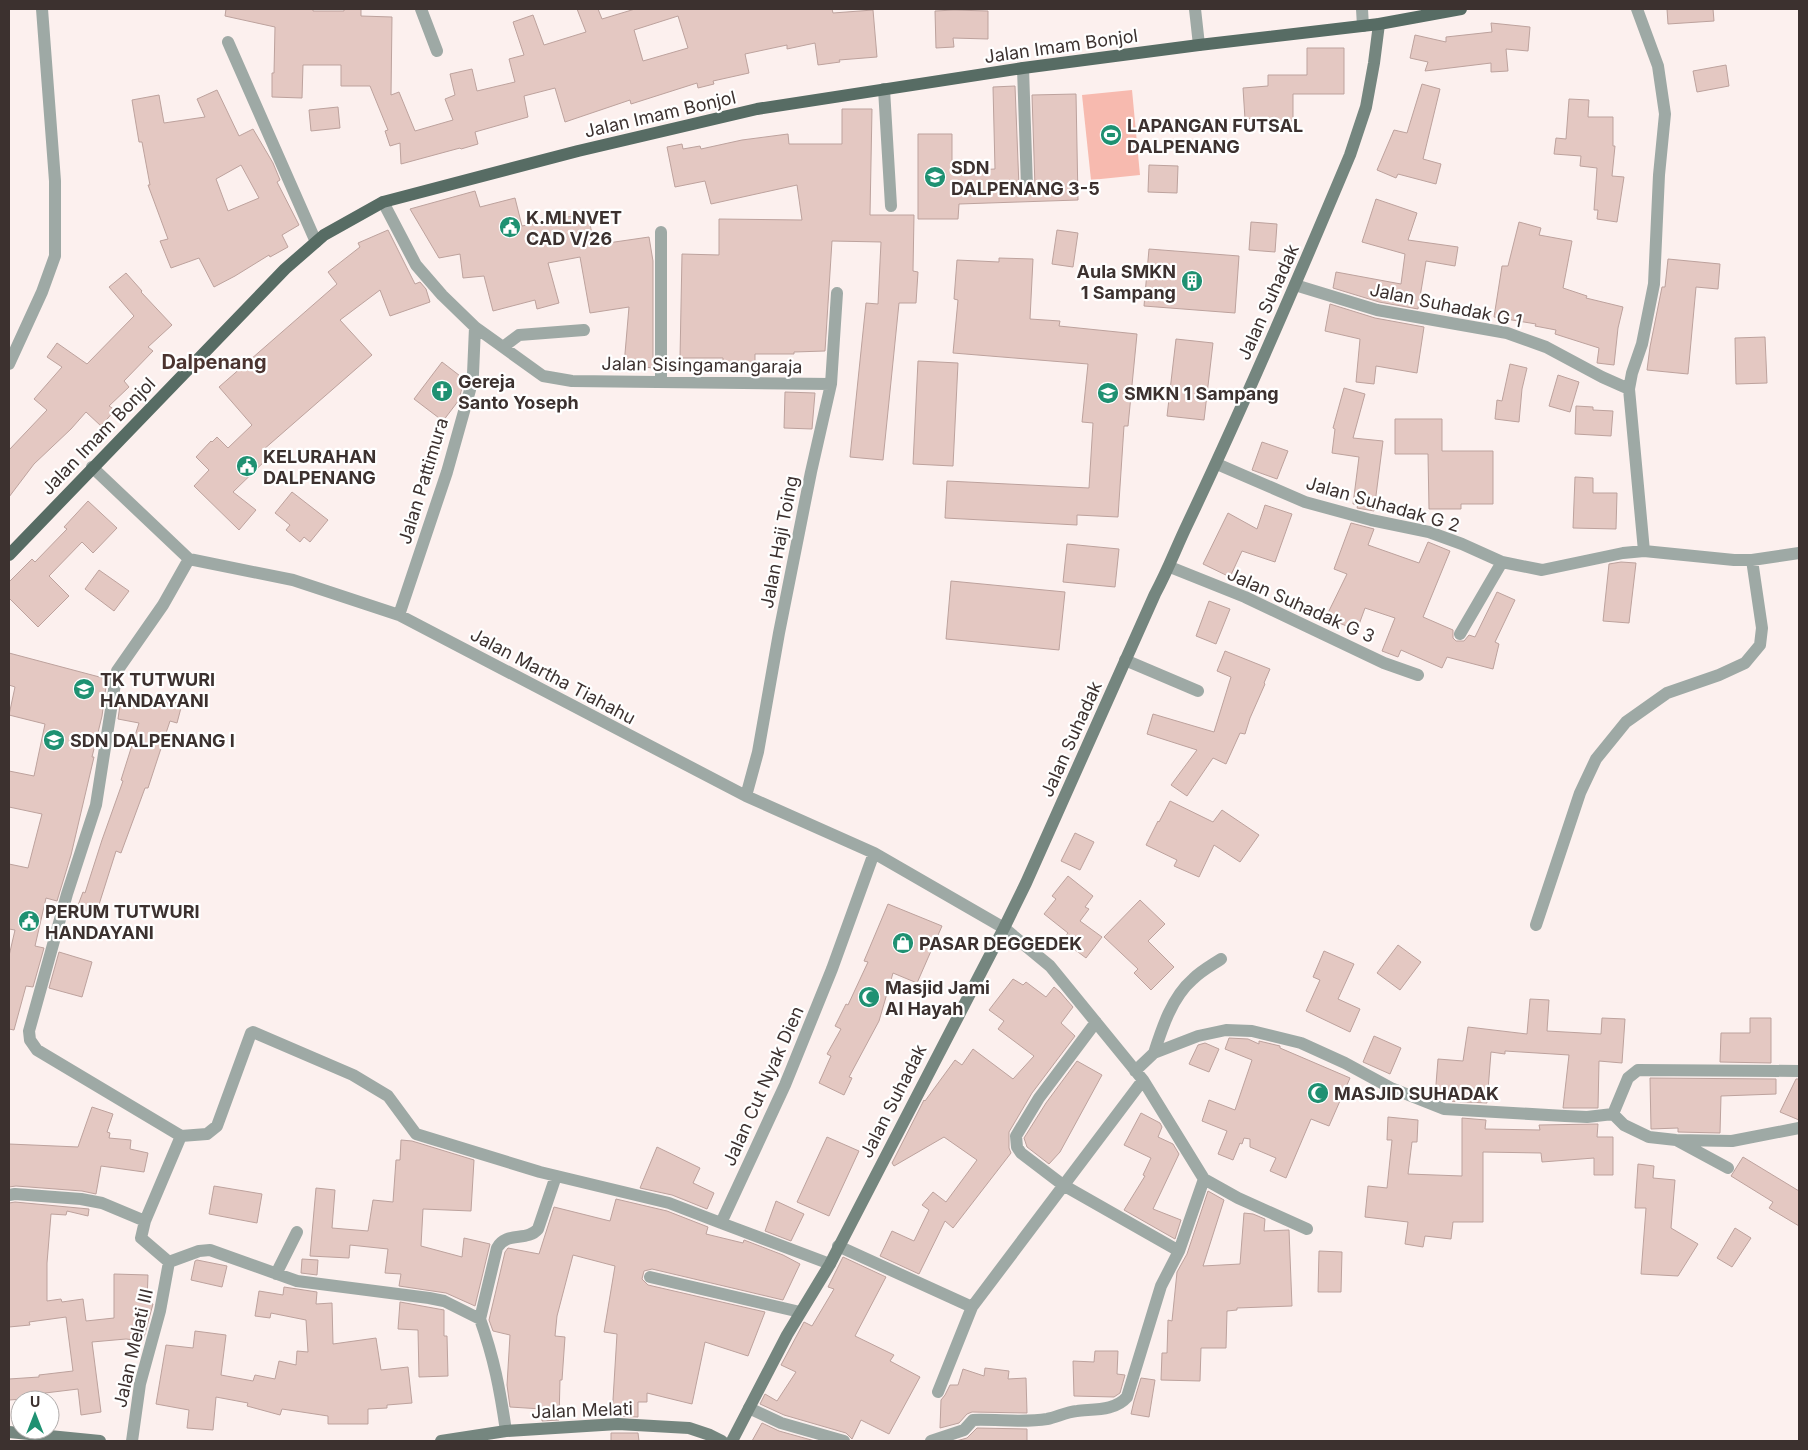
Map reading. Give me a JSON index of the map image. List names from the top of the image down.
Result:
{
  "streets": {
    "main road": ["Jalan Imam Bonjol"],
    "street": [
      "Jalan Suhadak",
      "Jalan Suhadak G 1",
      "Jalan Sisingamangaraja",
      "Jalan Pattimura",
      "Jalan Suhadak G 2",
      "Jalan Haji Toing",
      "Jalan Suhadak G 3",
      "Jalan Martha Tiahahu",
      "Jalan Cut Nyak Dien",
      "Jalan Melati III",
      "Jalan Melati"
    ]
  },
  "crossings": [
    ["Jalan Imam Bonjol", "Jalan Suhadak"],
    ["Jalan Imam Bonjol", "Jalan Sisingamangaraja"],
    ["Jalan Suhadak", "Jalan Suhadak G 1"],
    ["Jalan Suhadak", "Jalan Suhadak G 2"],
    ["Jalan Suhadak", "Jalan Suhadak G 3"],
    ["Jalan Suhadak", "Jalan Martha Tiahahu"],
    ["Jalan Sisingamangaraja", "Jalan Pattimura"],
    ["Jalan Sisingamangaraja", "Jalan Haji Toing"],
    ["Jalan Pattimura", "Jalan Martha Tiahahu"],
    ["Jalan Haji Toing", "Jalan Martha Tiahahu"],
    ["Jalan Martha Tiahahu", "Jalan Cut Nyak Dien"]
  ],
  "districts": ["Dalpenang"],
  "places": {
    "sports": ["LAPANGAN FUTSAL DALPENANG"],
    "school or university": [
      "SDN DALPENANG 3-5",
      "SMKN 1 Sampang",
      "TK TUTWURI HANDAYANI",
      "SDN DALPENANG I"
    ],
    "public building": ["K.MLNVET CAD V/26", "KELURAHAN DALPENANG", "PERUM TUTWURI HANDAYANI"],
    "building": ["Aula SMKN 1 Sampang"],
    "church": ["Gereja Santo Yoseph"],
    "shop": ["PASAR DEGGEDEK"],
    "mosque": ["Masjid Jami Al Hayah", "MASJID SUHADAK"]
  },
  "north": "top"
}
